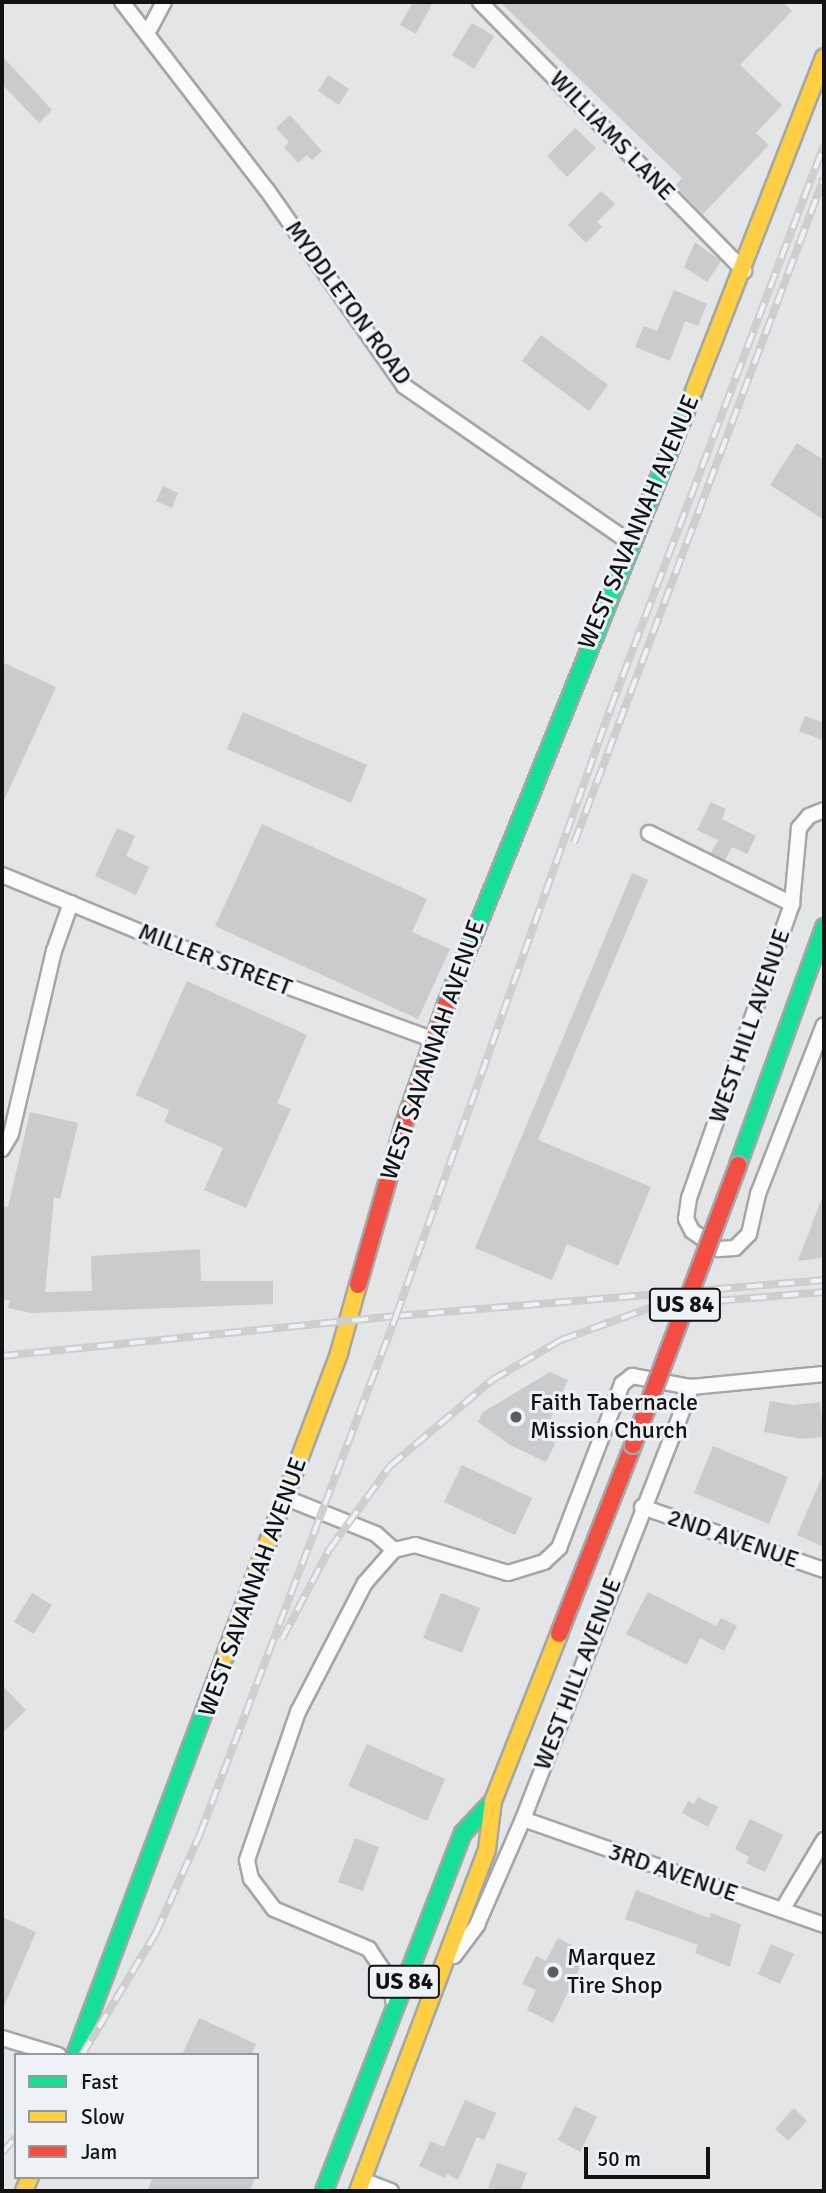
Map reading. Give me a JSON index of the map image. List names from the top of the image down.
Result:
{
  "streets": {
    "main road": ["WEST SAVANNAH AVENUE", "WEST HILL AVENUE", "US 84"],
    "street": [
      "WILLIAMS LANE",
      "MYDDLETON ROAD",
      "MILLER STREET",
      "2ND AVENUE",
      "3RD AVENUE"
    ]
  },
  "crossings": [
    ["WILLIAMS LANE", "WEST SAVANNAH AVENUE"],
    ["MYDDLETON ROAD", "WEST SAVANNAH AVENUE"],
    ["WEST SAVANNAH AVENUE", "MILLER STREET"],
    ["WEST HILL AVENUE", "2ND AVENUE"],
    ["WEST HILL AVENUE", "3RD AVENUE"]
  ],
  "places": ["Faith Tabernacle Mission Church", "Marquez Tire Shop"],
  "legend": ["Fast", "Slow", "Jam"],
  "scale_bar": "50 m"
}
